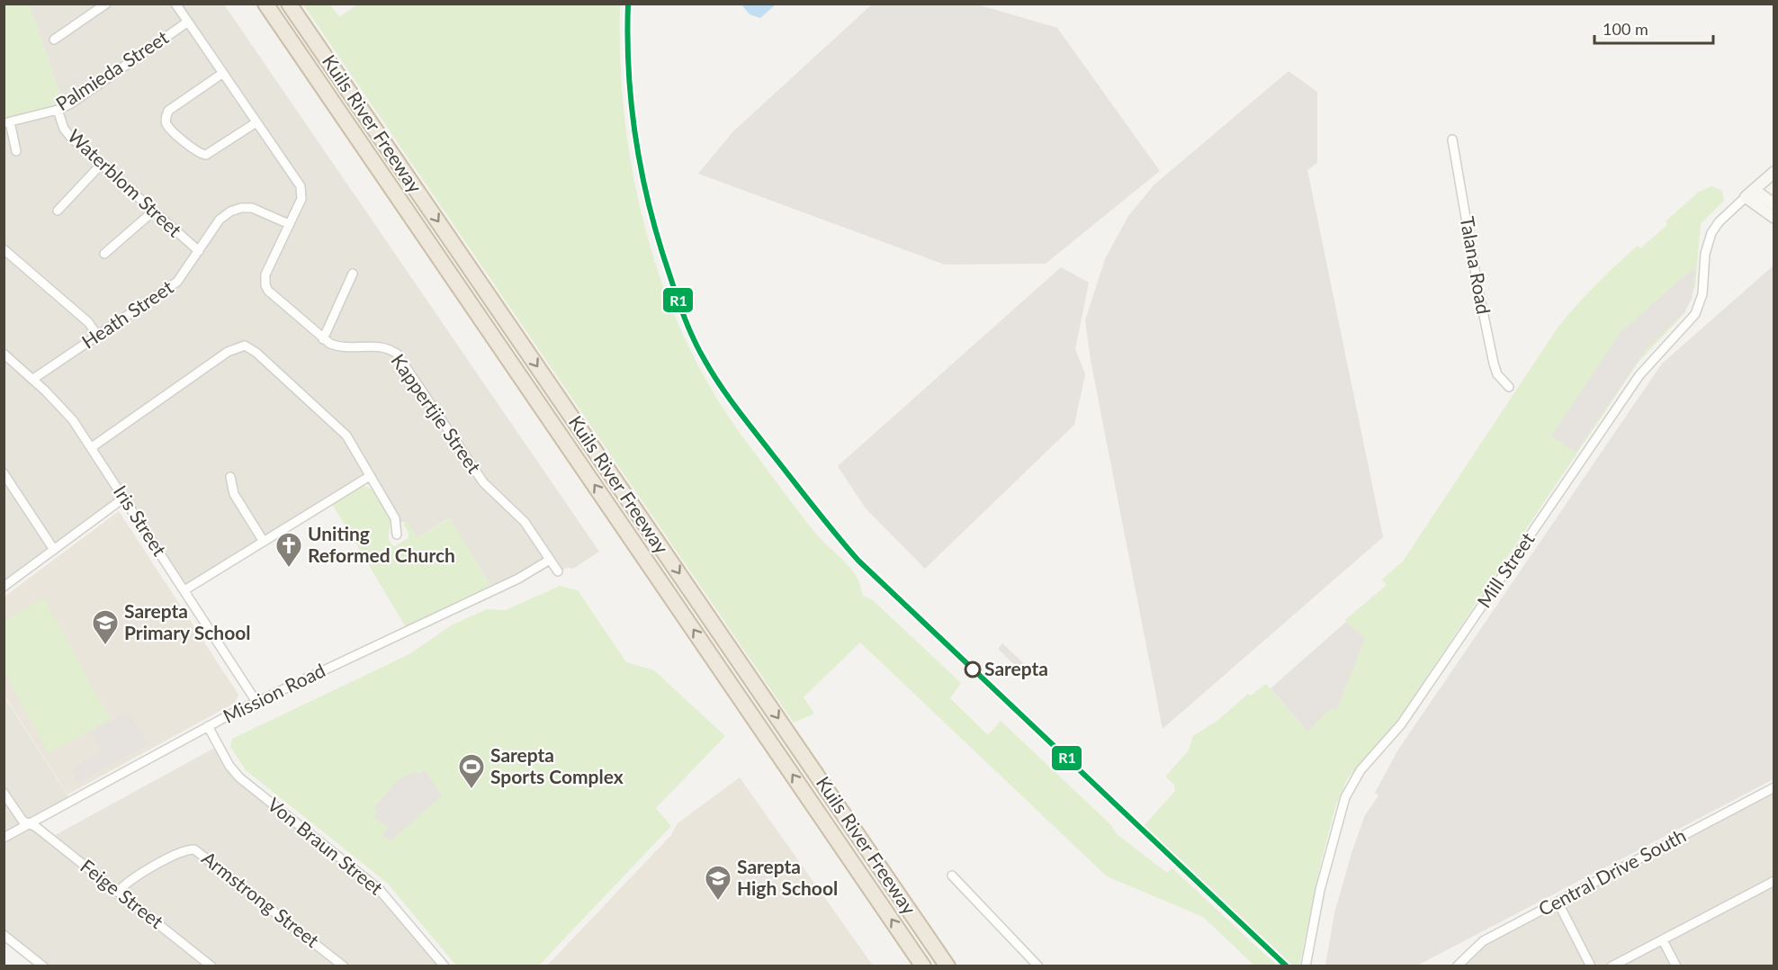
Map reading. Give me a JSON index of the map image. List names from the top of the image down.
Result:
{
  "streets": {
    "highway": ["Kuils River Freeway"],
    "street": [
      "Palmieda Street",
      "Waterblom Street",
      "Talana Road",
      "Heath Street",
      "Kappertjie Street",
      "Iris Street",
      "Mill Street",
      "Mission Road",
      "Von Braun Street",
      "Central Drive South",
      "Feige Street",
      "Armstrong Street"
    ]
  },
  "crossings": [
    ["Palmieda Street", "Waterblom Street"],
    ["Palmieda Street", "Kappertjie Street"],
    ["Waterblom Street", "Heath Street"],
    ["Heath Street", "Kappertjie Street"],
    ["Heath Street", "Iris Street"],
    ["Kappertjie Street", "Mission Road"],
    ["Iris Street", "Mission Road"],
    ["Mission Road", "Von Braun Street"],
    ["Mission Road", "Feige Street"],
    ["Feige Street", "Armstrong Street"]
  ],
  "places": {
    "church": ["Uniting Reformed Church"],
    "school or university": ["Sarepta Primary School", "Sarepta High School"],
    "other": ["Sarepta"],
    "sports": ["Sarepta Sports Complex"]
  },
  "lines": ["transit line R1"],
  "scale_bar": "100 m"
}
